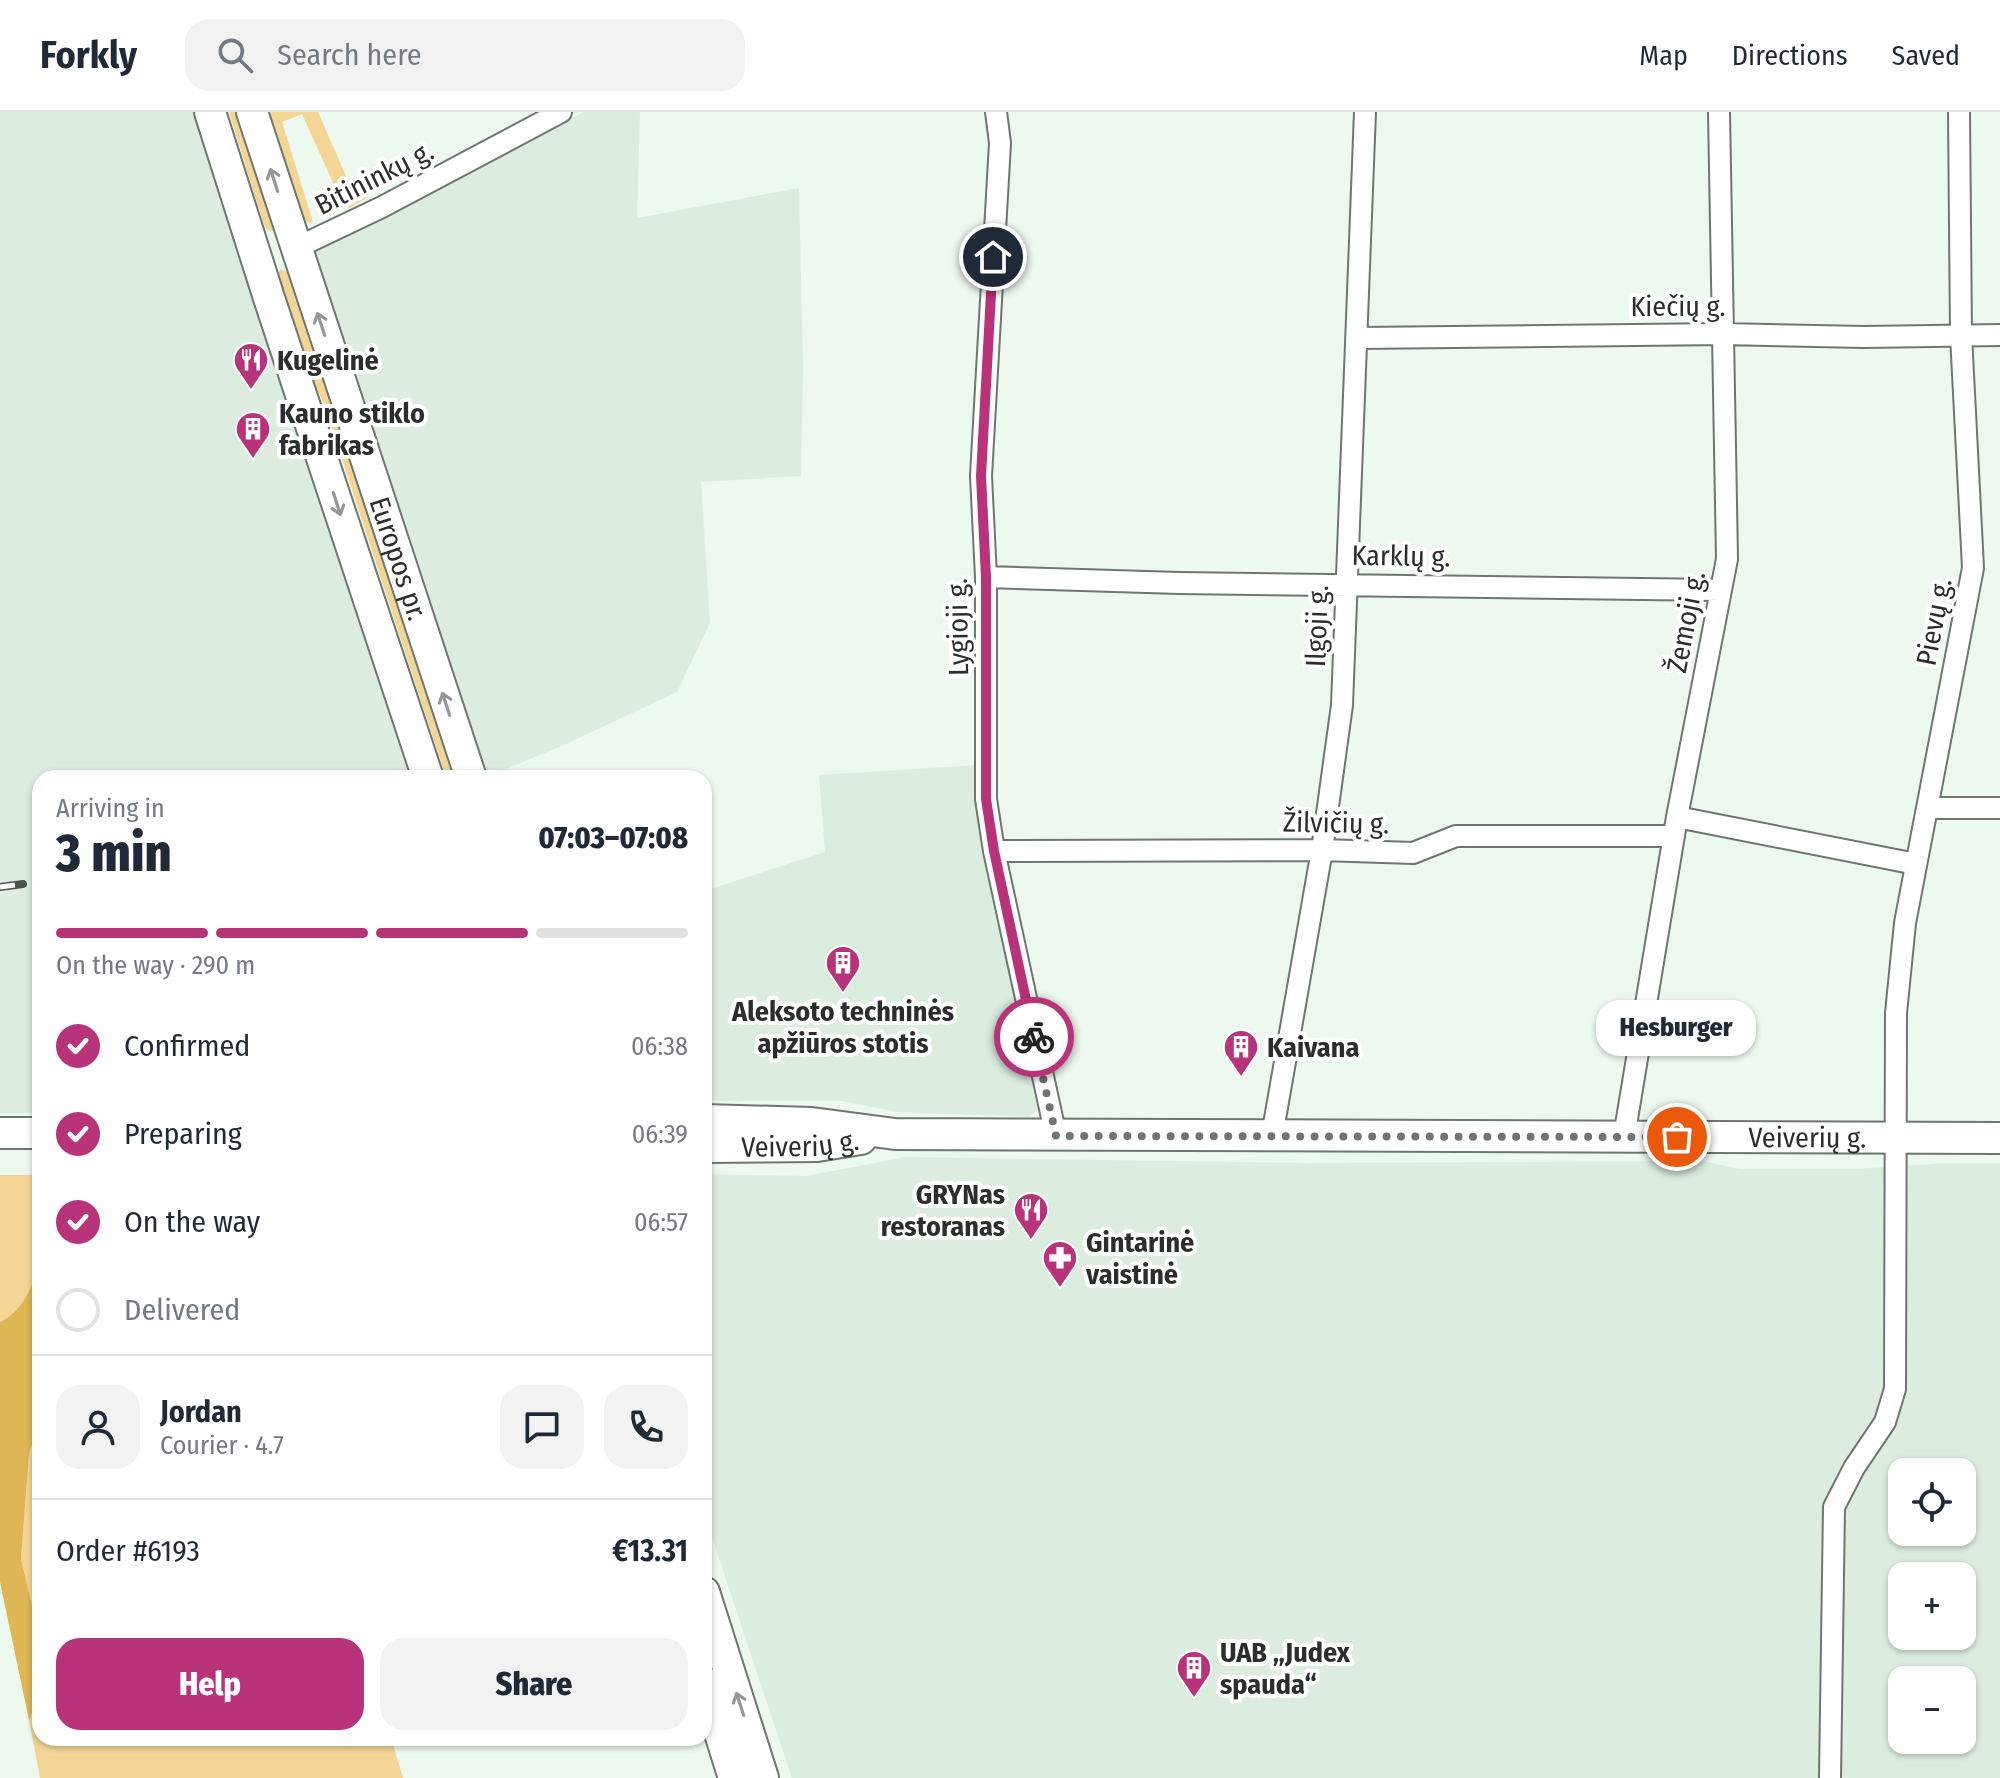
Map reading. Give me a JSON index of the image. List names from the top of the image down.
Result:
{
  "streets": {
    "main road": ["Europos pr.", "Veiverių g."],
    "street": [
      "Bitininkų g.",
      "Kiečių g.",
      "Karklų g.",
      "Žemoji g.",
      "Pievų g.",
      "Ilgoji g.",
      "Lygioji g.",
      "Žilvičių g."
    ]
  },
  "crossings": [
    ["Bitininkų g.", "Europos pr."],
    ["Kiečių g.", "Žemoji g."],
    ["Kiečių g.", "Pievų g."],
    ["Kiečių g.", "Ilgoji g."],
    ["Karklų g.", "Žemoji g."],
    ["Karklų g.", "Ilgoji g."],
    ["Karklų g.", "Lygioji g."],
    ["Žemoji g.", "Žilvičių g."],
    ["Žemoji g.", "Veiverių g."],
    ["Pievų g.", "Žilvičių g."],
    ["Pievų g.", "Veiverių g."],
    ["Ilgoji g.", "Žilvičių g."],
    ["Ilgoji g.", "Veiverių g."],
    ["Lygioji g.", "Žilvičių g."],
    ["Lygioji g.", "Veiverių g."]
  ],
  "places": {
    "restaurant": ["Kugelinė", "GRYNas restoranas"],
    "building": [
      "Kauno stiklo fabrikas",
      "Aleksoto techninės apžiūros stotis",
      "Kaivana",
      "UAB „Judex spauda“"
    ],
    "other": ["Hesburger"],
    "pharmacy": ["Gintarinė vaistinė"]
  },
  "page": {
    "header": "Forkly",
    "search": "Search here",
    "nav": ["Map", "Directions", "Saved"],
    "heading": ["3 min", "Arriving in", "07:03–07:08"],
    "panel": [
      "Jordan",
      "Courier · 4.7",
      "Order #6193",
      "€13.31"
    ],
    "bar": "On the way · 290 m",
    "bubble": "Hesburger",
    "list": [
      ["Confirmed", "06:38"],
      ["Preparing", "06:39"],
      ["On the way", "06:57"],
      "Delivered"
    ],
    "map_buttons": ["+", "−"],
    "buttons": ["Help", "Share"]
  }
}
